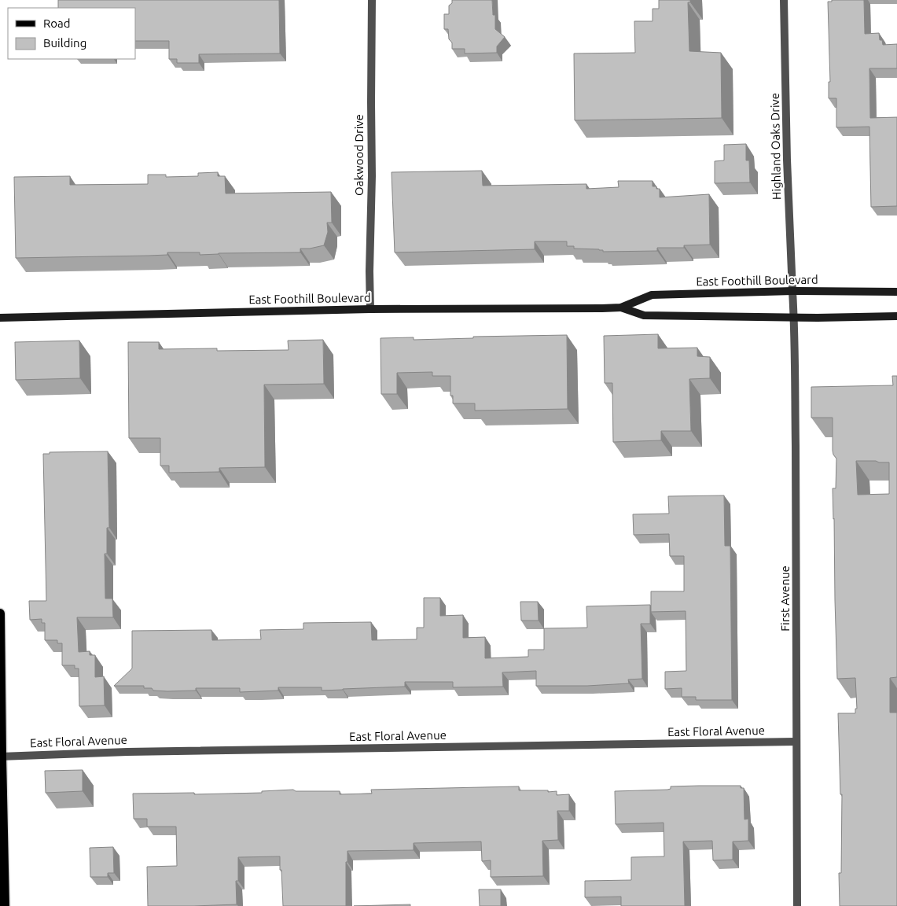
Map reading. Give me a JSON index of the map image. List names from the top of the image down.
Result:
{
  "streets": {
    "main road": ["East Foothill Boulevard"],
    "street": [
      "Highland Oaks Drive",
      "Oakwood Drive",
      "First Avenue",
      "East Floral Avenue"
    ]
  },
  "crossings": [
    ["Highland Oaks Drive", "East Foothill Boulevard"],
    ["Highland Oaks Drive", "First Avenue"],
    ["Oakwood Drive", "East Foothill Boulevard"],
    ["East Foothill Boulevard", "First Avenue"],
    ["First Avenue", "East Floral Avenue"]
  ],
  "legend": ["Road", "Building"]
}
